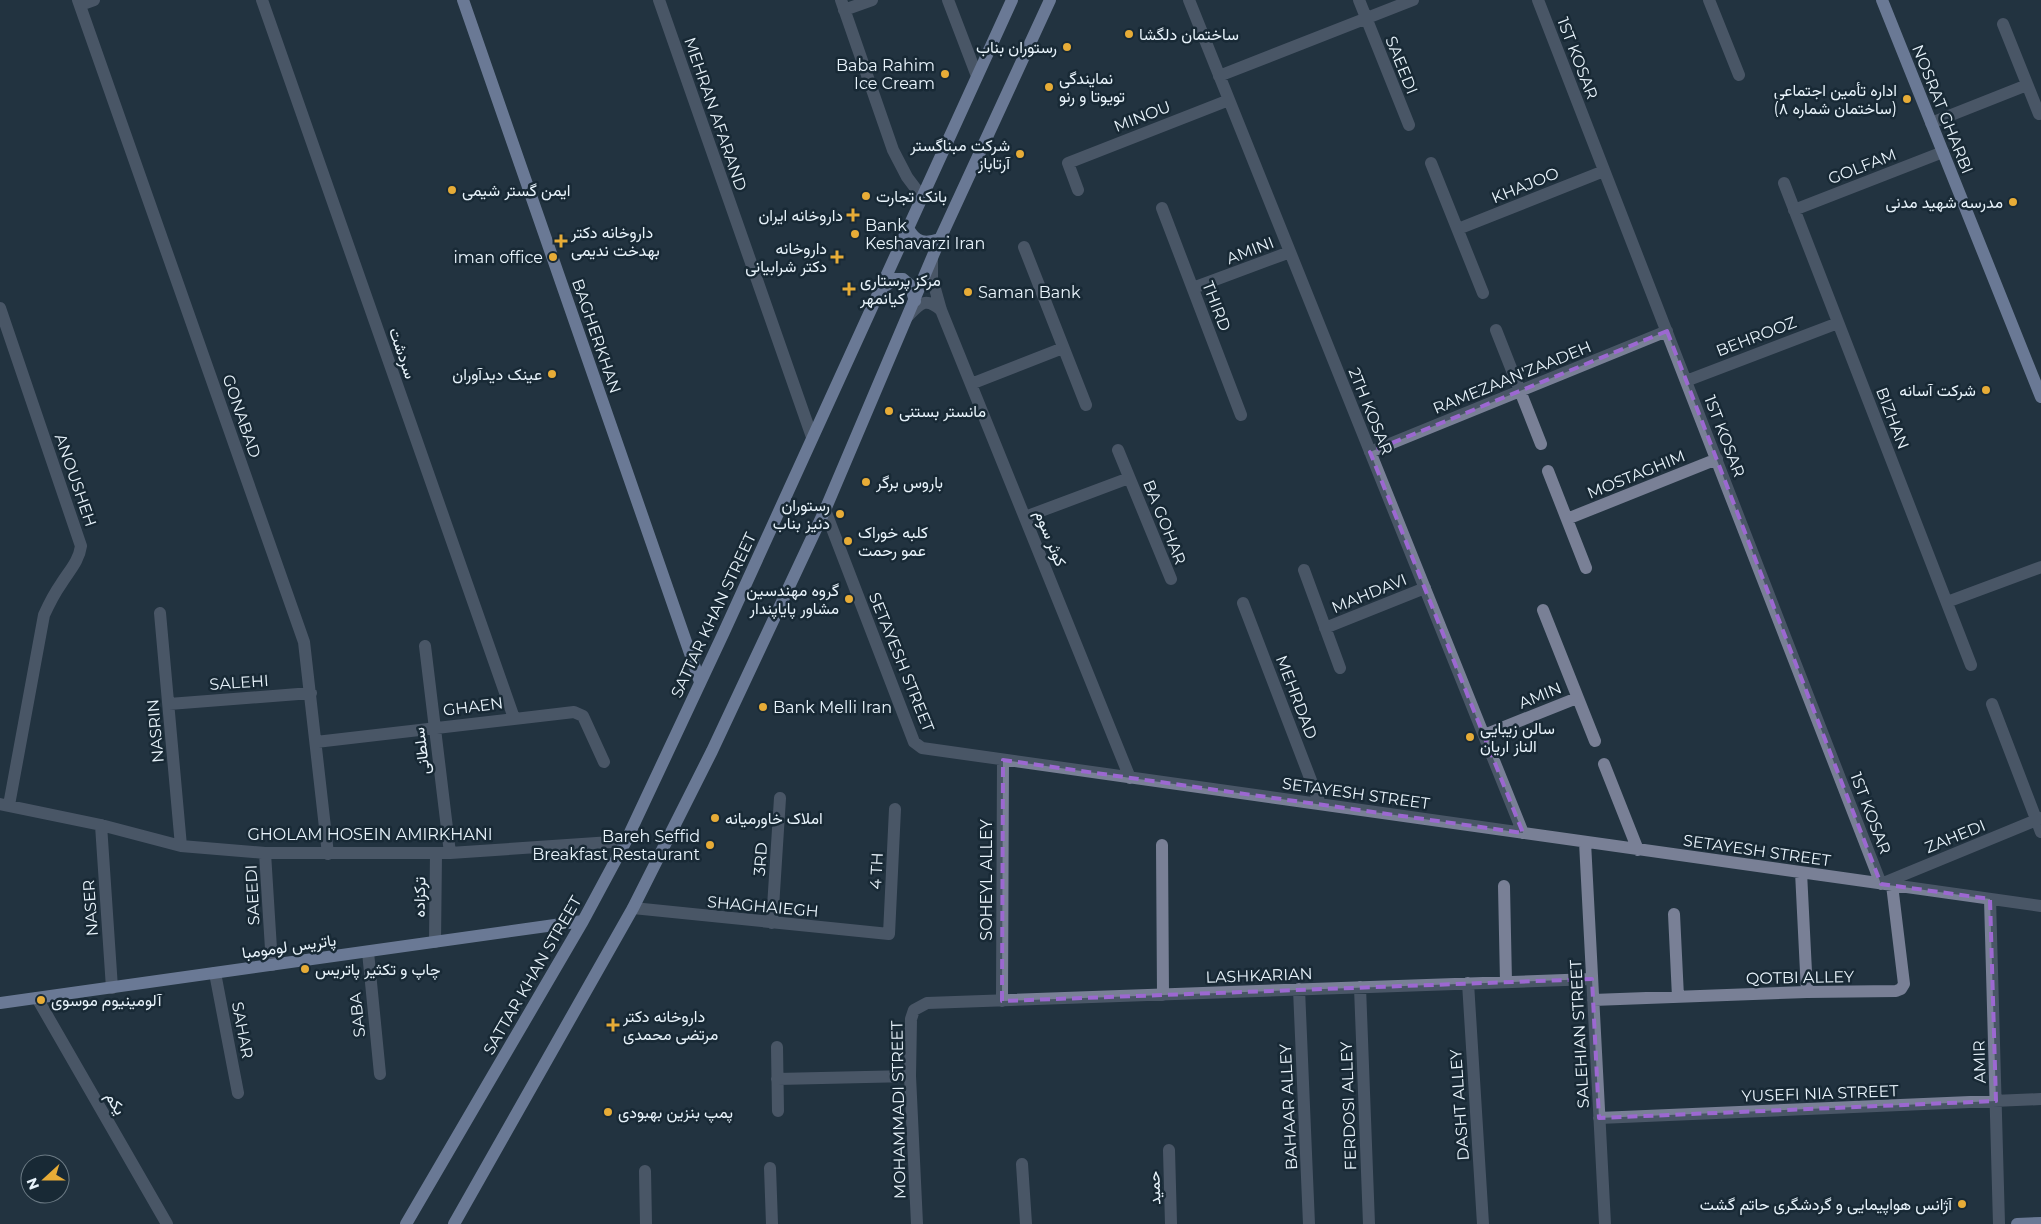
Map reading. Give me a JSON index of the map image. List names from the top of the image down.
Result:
{
  "streets": {
    "main road": [
      "NOSRAT GHARBI",
      "BAGHERKHAN",
      "SATTAR KHAN STREET",
      "پاتریس لومومبا"
    ],
    "street": [
      "1ST KOSAR",
      "SAEEDI",
      "MEHRAN AFARAND",
      "MINOU",
      "GOLFAM",
      "KHAJOO",
      "AMINI",
      "THIRD",
      "BEHROOZ",
      "سردشت",
      "RAMEZAAN'ZAADEH",
      "2TH KOSAR",
      "GONABAD",
      "BIZHAN",
      "MOSTAGHIM",
      "ANOUSHEH",
      "BA GOHAR",
      "کوثر سوم",
      "MAHDAVI",
      "SETAYESH STREET",
      "SALEHI",
      "AMIN",
      "MEHRDAD",
      "GHAEN",
      "NASRIN",
      "سلطانی",
      "GHOLAM HOSEIN AMIRKHANI",
      "ZAHEDI",
      "3RD",
      "4 TH",
      "SOHEYL ALLEY",
      "ترکزاده",
      "SHAGHAIEGH",
      "NASER",
      "LASHKARIAN",
      "QOTBI ALLEY",
      "SABA",
      "SAHAR",
      "SALEHIAN STREET",
      "AMIR",
      "YUSEFI NIA STREET",
      "یکم",
      "DASHT ALLEY",
      "FERDOSI ALLEY",
      "BAHAAR ALLEY",
      "MOHAMMADI STREET",
      "حمید"
    ]
  },
  "crossings": [
    ["1ST KOSAR", "KHAJOO"],
    ["1ST KOSAR", "BEHROOZ"],
    ["1ST KOSAR", "RAMEZAAN'ZAADEH"],
    ["1ST KOSAR", "MOSTAGHIM"],
    ["1ST KOSAR", "SETAYESH STREET"],
    ["1ST KOSAR", "ZAHEDI"],
    ["1ST KOSAR", "QOTBI ALLEY"],
    ["SAEEDI", "GHOLAM HOSEIN AMIRKHANI"],
    ["SAEEDI", "پاتریس لومومبا"],
    ["NOSRAT GHARBI", "GOLFAM"],
    ["MEHRAN AFARAND", "SATTAR KHAN STREET"],
    ["MINOU", "2TH KOSAR"],
    ["GOLFAM", "BIZHAN"],
    ["AMINI", "THIRD"],
    ["AMINI", "2TH KOSAR"],
    ["BAGHERKHAN", "SATTAR KHAN STREET"],
    ["BEHROOZ", "BIZHAN"],
    ["سردشت", "GHAEN"],
    ["RAMEZAAN'ZAADEH", "2TH KOSAR"],
    ["2TH KOSAR", "MAHDAVI"],
    ["2TH KOSAR", "SETAYESH STREET"],
    ["2TH KOSAR", "AMIN"],
    ["GONABAD", "SALEHI"],
    ["GONABAD", "GHAEN"],
    ["GONABAD", "GHOLAM HOSEIN AMIRKHANI"],
    ["ANOUSHEH", "GHOLAM HOSEIN AMIRKHANI"],
    ["BA GOHAR", "کوثر سوم"],
    ["کوثر سوم", "SETAYESH STREET"],
    ["SATTAR KHAN STREET", "GHOLAM HOSEIN AMIRKHANI"],
    ["SATTAR KHAN STREET", "پاتریس لومومبا"],
    ["SETAYESH STREET", "MEHRDAD"],
    ["SETAYESH STREET", "ZAHEDI"],
    ["SETAYESH STREET", "SOHEYL ALLEY"],
    ["SETAYESH STREET", "QOTBI ALLEY"],
    ["SETAYESH STREET", "SALEHIAN STREET"],
    ["SETAYESH STREET", "AMIR"],
    ["SALEHI", "NASRIN"],
    ["GHAEN", "سلطانی"],
    ["NASRIN", "GHOLAM HOSEIN AMIRKHANI"],
    ["سلطانی", "GHOLAM HOSEIN AMIRKHANI"],
    ["GHOLAM HOSEIN AMIRKHANI", "ترکزاده"],
    ["GHOLAM HOSEIN AMIRKHANI", "NASER"],
    ["ZAHEDI", "QOTBI ALLEY"],
    ["3RD", "SHAGHAIEGH"],
    ["4 TH", "SHAGHAIEGH"],
    ["SOHEYL ALLEY", "LASHKARIAN"],
    ["ترکزاده", "پاتریس لومومبا"],
    ["NASER", "پاتریس لومومبا"],
    ["پاتریس لومومبا", "SABA"],
    ["پاتریس لومومبا", "SAHAR"],
    ["پاتریس لومومبا", "یکم"],
    ["LASHKARIAN", "SALEHIAN STREET"],
    ["LASHKARIAN", "DASHT ALLEY"],
    ["LASHKARIAN", "FERDOSI ALLEY"],
    ["LASHKARIAN", "BAHAAR ALLEY"],
    ["LASHKARIAN", "MOHAMMADI STREET"],
    ["QOTBI ALLEY", "SALEHIAN STREET"],
    ["SALEHIAN STREET", "YUSEFI NIA STREET"],
    ["AMIR", "YUSEFI NIA STREET"]
  ],
  "places": {
    "other": [
      "ساختمان دلگشا",
      "رستوران بناب",
      "Baba Rahim Ice Cream",
      "نمایندگی تویوتا و رنو",
      "اداره تأمین اجتماعی (ساختمان شماره ۸)",
      "شرکت مبناگستر آرتاباز",
      "ایمن گستر شیمی",
      "بانک تجارت",
      "مدرسه شهید مدنی",
      "Bank Keshavarzi Iran",
      "iman office",
      "Saman Bank",
      "عینک دیدآوران",
      "شرکت آسانه",
      "مانستر بستنی",
      "باروس برگر",
      "رستوران دنیز بناب",
      "کلبه خوراک عمو رحمت",
      "گروه مهندسین مشاور پایاپندار",
      "Bank Melli Iran",
      "سالن زیبایی الناز اریان",
      "املاک خاورمیانه",
      "Bareh Seffid Breakfast Restaurant",
      "چاپ و تکثیر پاتریس",
      "آلومینیوم موسوی",
      "پمپ بنزین بهبودی",
      "آژانس هواپیمایی و گردشگری حاتم گشت"
    ],
    "health": [
      "داروخانه ایران",
      "داروخانه دکتر بهدخت ندیمی",
      "داروخانه دکتر شرابیانی",
      "مرکز پرستاری کیانمهر",
      "داروخانه دکتر مرتضی محمدی"
    ]
  },
  "north": "left"
}
